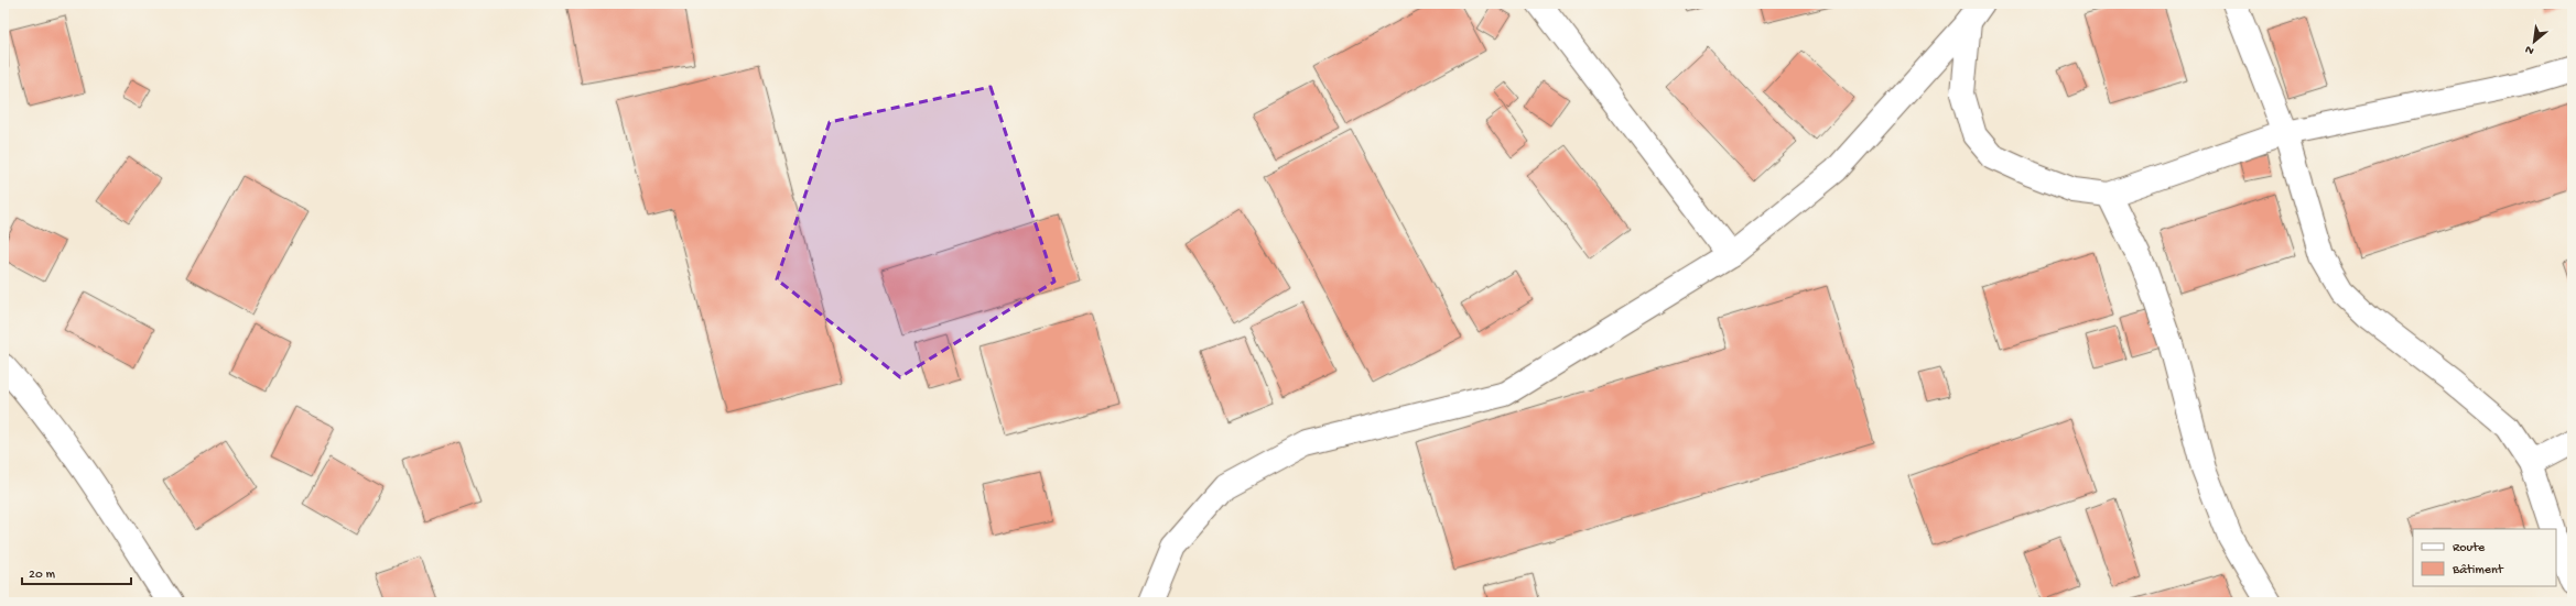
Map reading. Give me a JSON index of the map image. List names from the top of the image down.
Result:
{
  "legend": ["Route", "Bâtiment"],
  "scale_bar": "20 m",
  "north": "bottom left"
}
